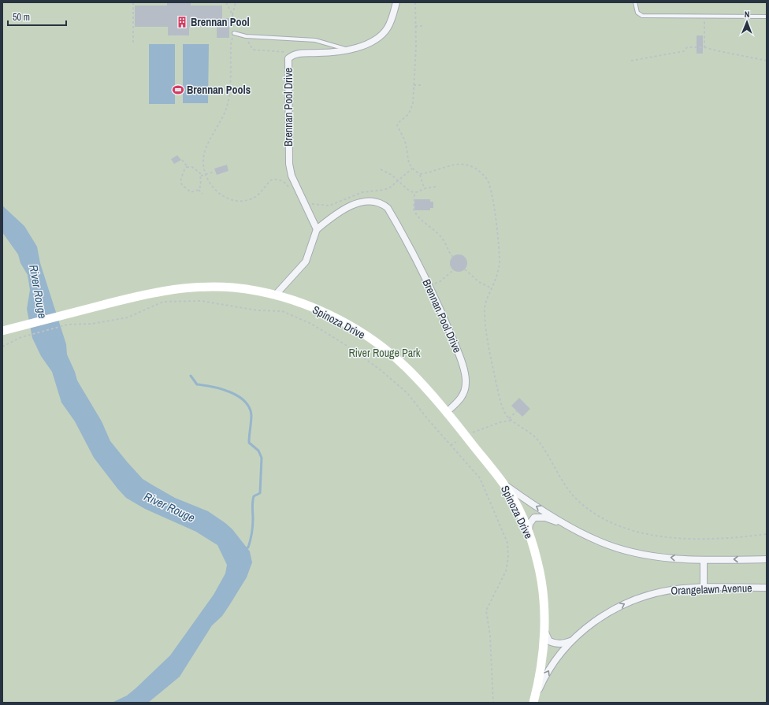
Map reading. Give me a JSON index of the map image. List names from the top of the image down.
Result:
{
  "streets": {
    "street": ["Brennan Pool Drive", "Spinoza Drive", "Orangelawn Avenue"]
  },
  "crossings": [
    ["Brennan Pool Drive", "Spinoza Drive"],
    ["Spinoza Drive", "Orangelawn Avenue"]
  ],
  "one_way": ["Orangelawn Avenue"],
  "water": ["River Rouge"],
  "parks": ["River Rouge Park"],
  "places": {
    "building": ["Brennan Pool"],
    "sports": ["Brennan Pools"]
  },
  "scale_bar": "50 m",
  "north": "top"
}
